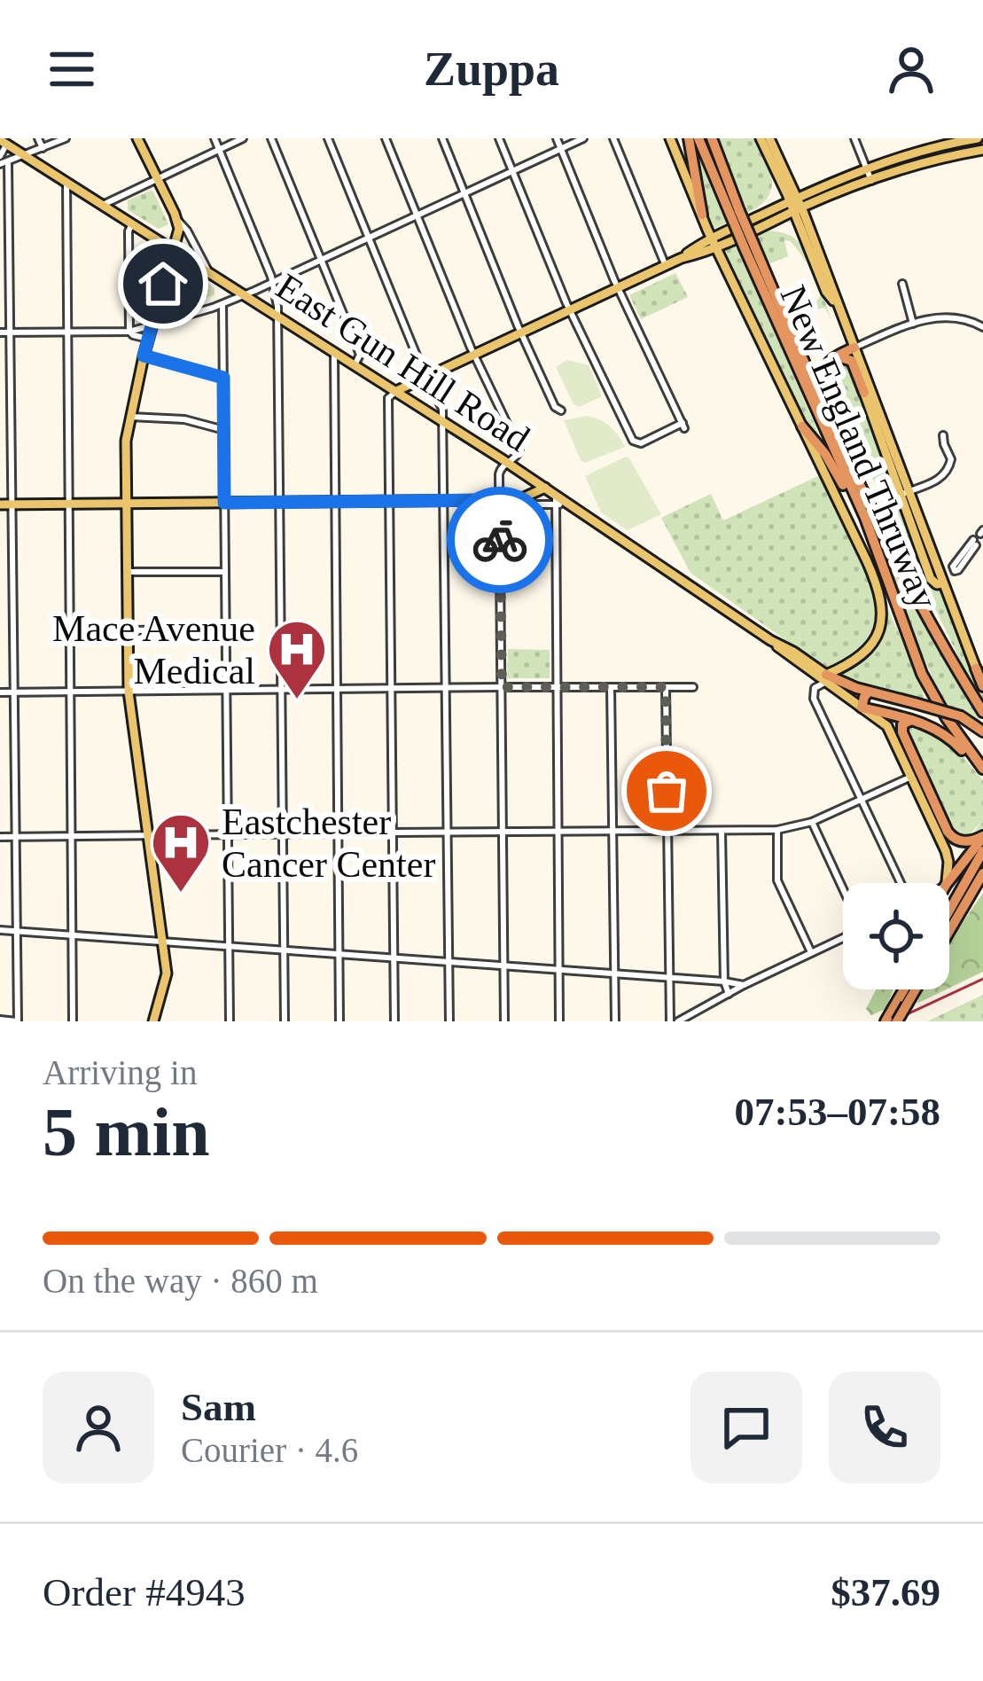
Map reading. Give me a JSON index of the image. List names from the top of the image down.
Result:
{
  "streets": {
    "highway": ["New England Thruway"],
    "main road": ["East Gun Hill Road"]
  },
  "places": {
    "hospital": ["Mace Avenue Medical", "Eastchester Cancer Center"]
  },
  "page": {
    "header": "Zuppa",
    "heading": ["5 min", "Arriving in", "07:53–07:58"],
    "panel": [
      "Sam",
      "Courier · 4.6",
      "Order #4943",
      "$37.69"
    ],
    "bar": "On the way · 860 m"
  }
}
